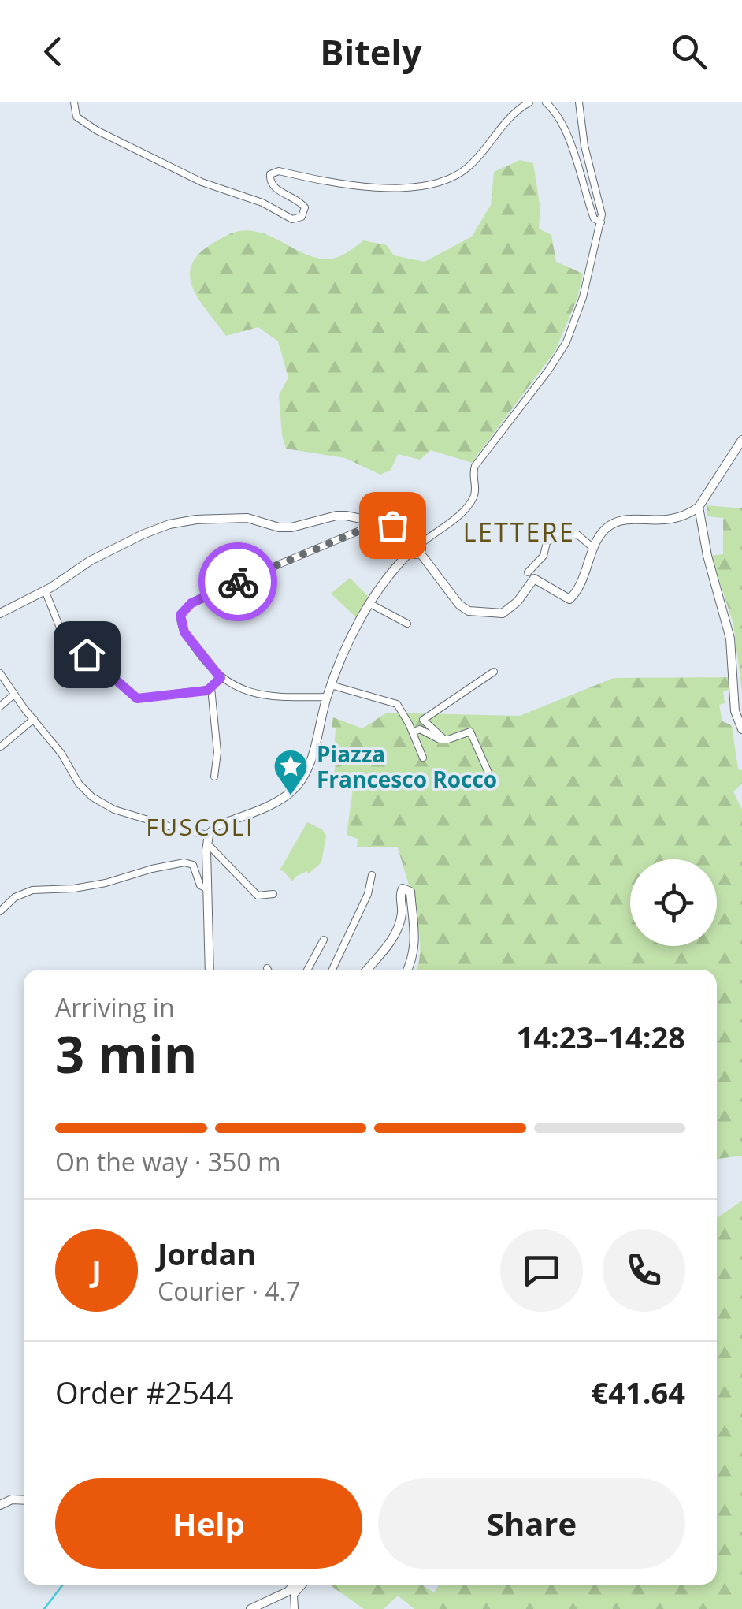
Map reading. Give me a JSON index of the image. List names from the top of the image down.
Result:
{
  "districts": ["LETTERE", "FUSCOLI"],
  "places": {
    "place": ["Piazza Francesco Rocco"]
  },
  "page": {
    "header": "Bitely",
    "heading": ["3 min", "Arriving in", "14:23–14:28"],
    "panel": [
      "Jordan",
      "Courier · 4.7",
      "Order #2544",
      "€41.64"
    ],
    "bar": "On the way · 350 m",
    "round": "J",
    "buttons": ["Help", "Share"]
  }
}
